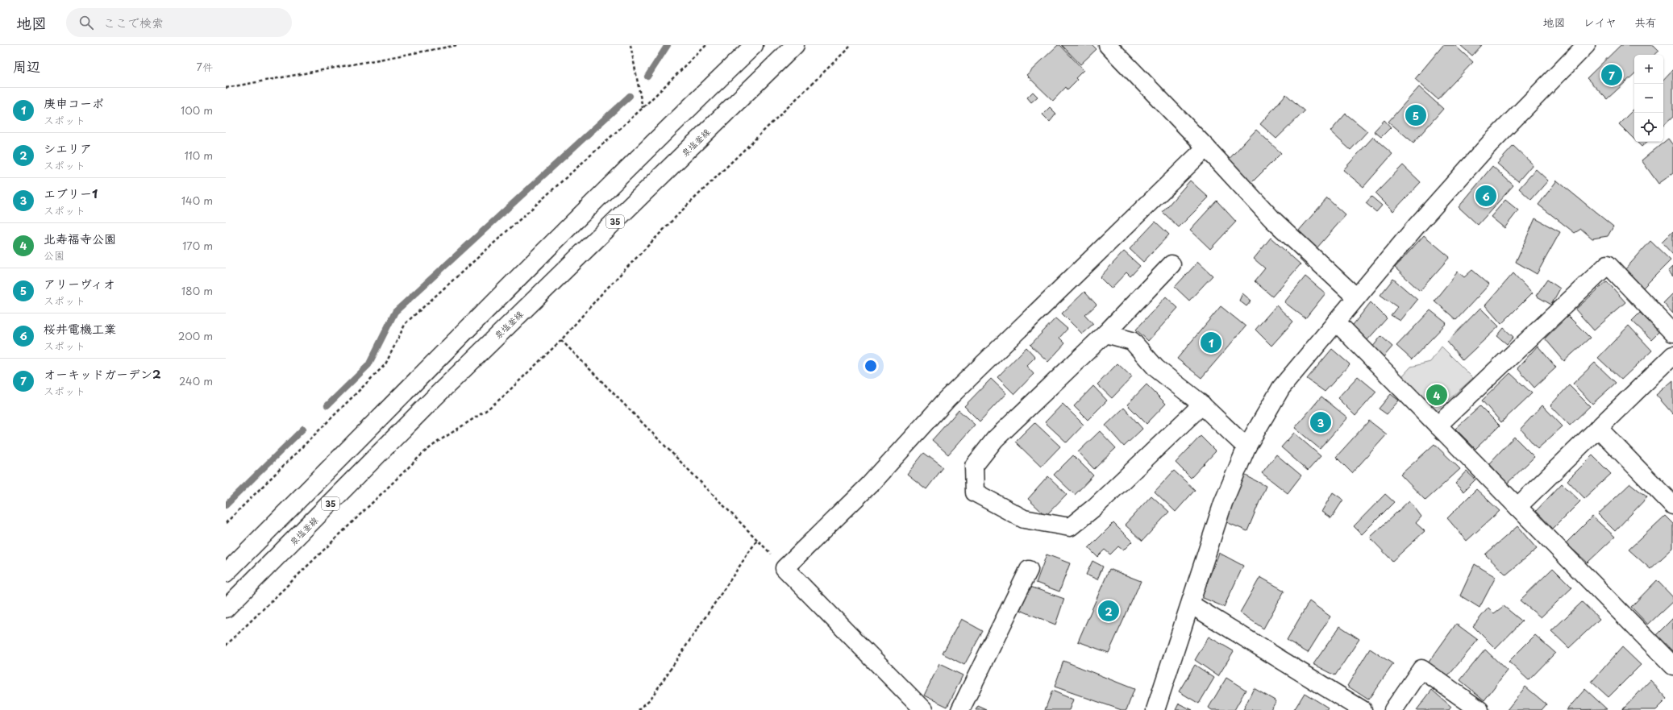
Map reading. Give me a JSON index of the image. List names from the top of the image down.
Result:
{
  "streets": {
    "street": ["泉塩釜線", "35"]
  },
  "page": {
    "header": "地図",
    "search": "ここで検索",
    "nav": ["地図", "レイヤ", "共有"],
    "heading": ["周辺", "7件"],
    "map_buttons": ["+", "−"],
    "pins": [
      "7",
      "5",
      "6",
      "1",
      "4",
      "3",
      "2"
    ],
    "list": [
      {
        "mark": "1",
        "name": "庚申コーポ",
        "note": "スポット",
        "value": "100 m"
      },
      {
        "mark": "2",
        "name": "シエリア",
        "note": "スポット",
        "value": "110 m"
      },
      {
        "mark": "3",
        "name": "エブリー1",
        "note": "スポット",
        "value": "140 m"
      },
      {
        "mark": "4",
        "name": "北寿福寺公園",
        "note": "公園",
        "value": "170 m"
      },
      {
        "mark": "5",
        "name": "アリーヴィオ",
        "note": "スポット",
        "value": "180 m"
      },
      {
        "mark": "6",
        "name": "桜井電機工業",
        "note": "スポット",
        "value": "200 m"
      },
      {
        "mark": "7",
        "name": "オーキッドガーデン2",
        "note": "スポット",
        "value": "240 m"
      }
    ]
  }
}
